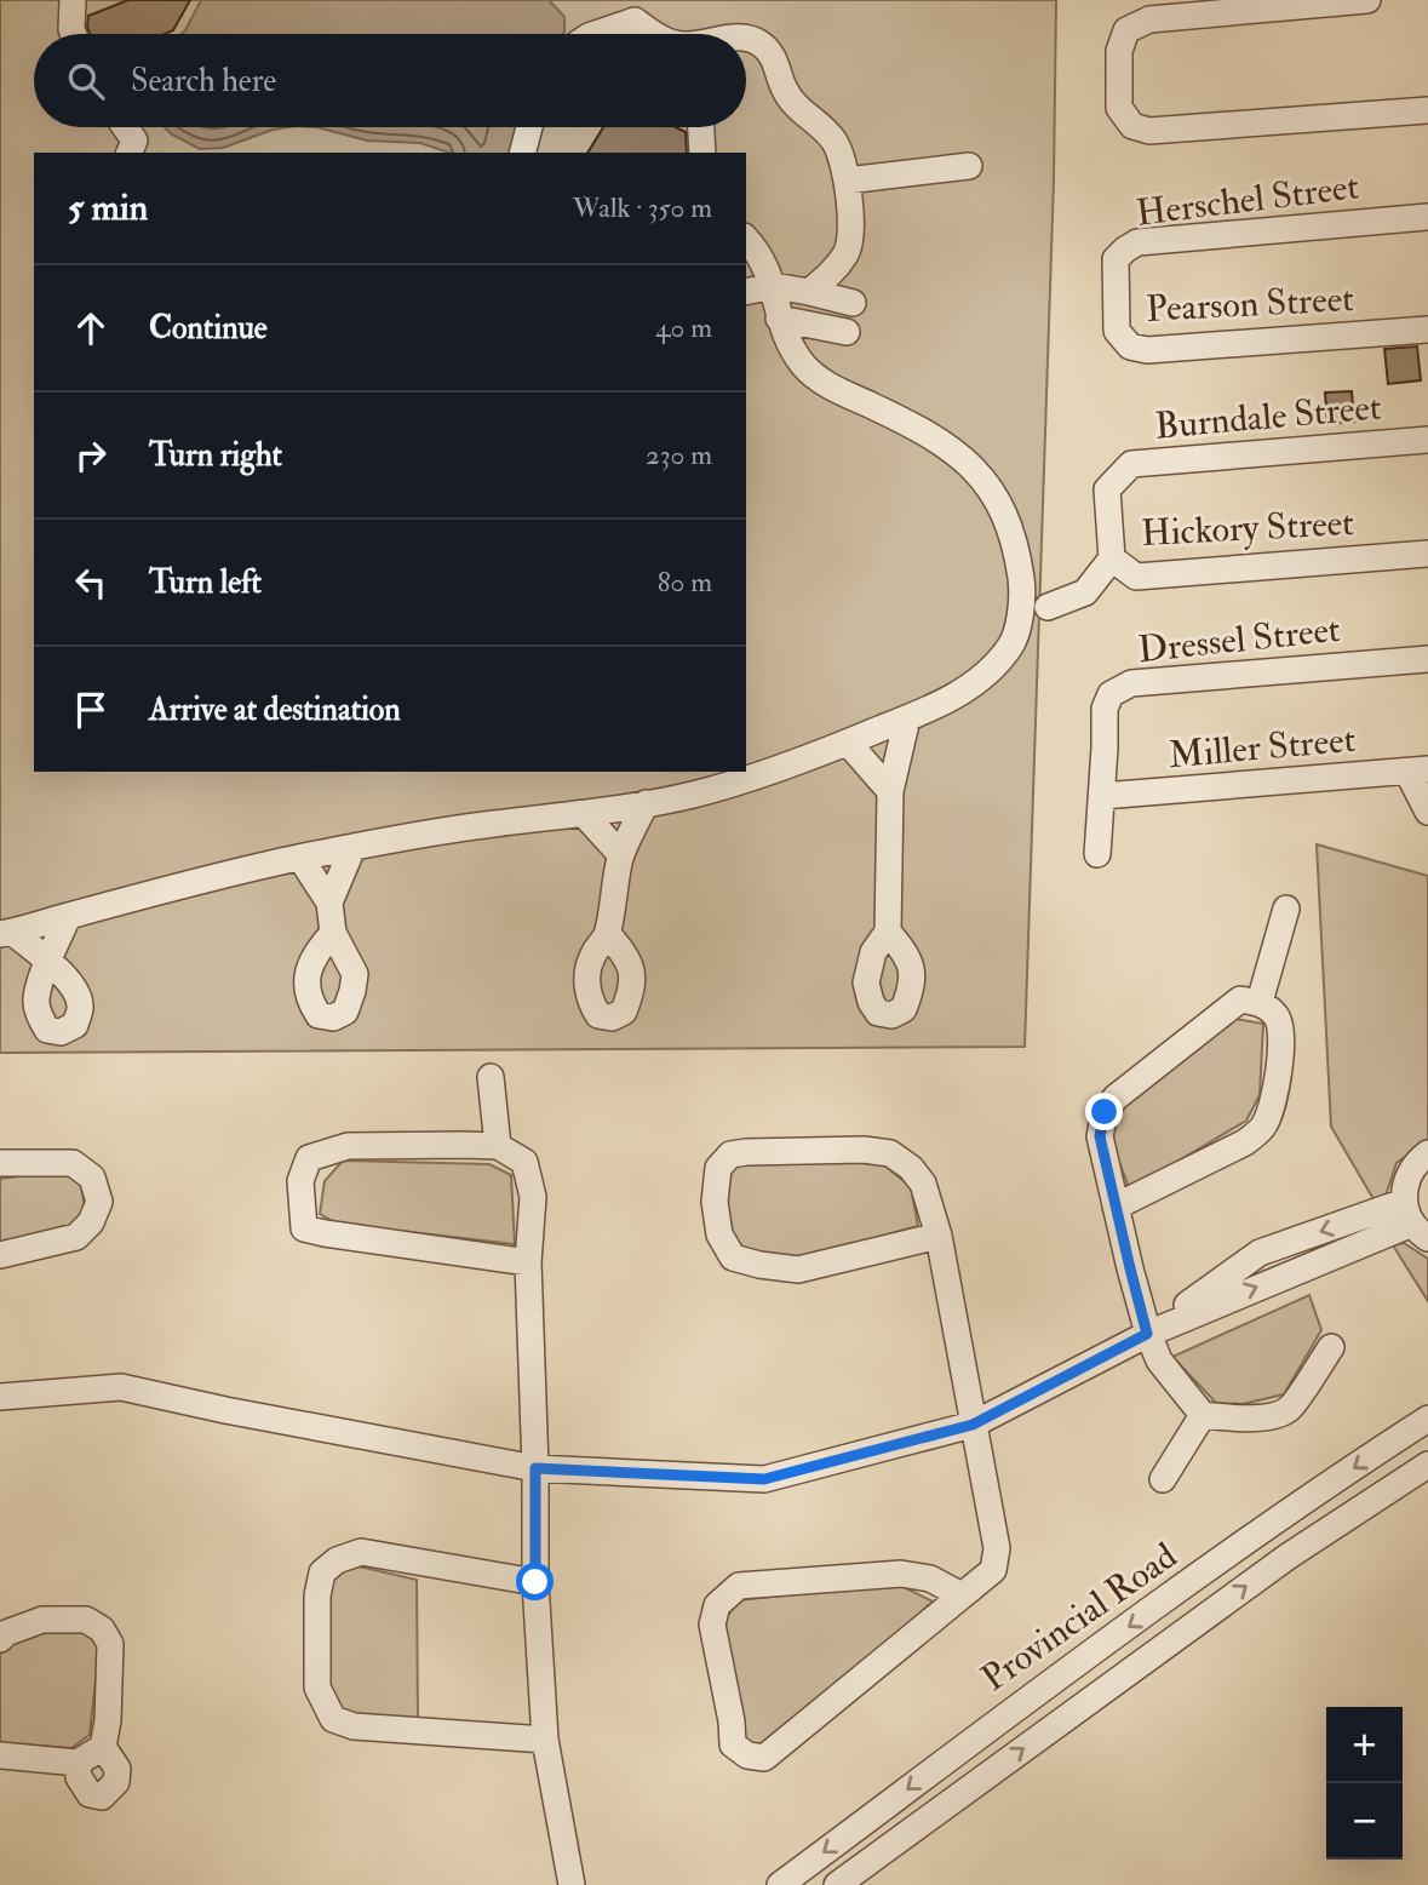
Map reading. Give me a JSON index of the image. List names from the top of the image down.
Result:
{
  "streets": {
    "street": [
      "Herschel Street",
      "Pearson Street",
      "Burndale Street",
      "Hickory Street",
      "Dressel Street",
      "Miller Street",
      "Provincial Road"
    ]
  },
  "crossings": [
    ["Herschel Street", "Pearson Street"],
    ["Burndale Street", "Hickory Street"],
    ["Dressel Street", "Miller Street"]
  ],
  "page": {
    "search": "Search here",
    "heading": ["5 min", "Walk · 350 m"],
    "list": [
      ["Continue", "40 m"],
      ["Turn right", "230 m"],
      ["Turn left", "80 m"],
      "Arrive at destination"
    ],
    "map_buttons": ["+", "−"]
  }
}
